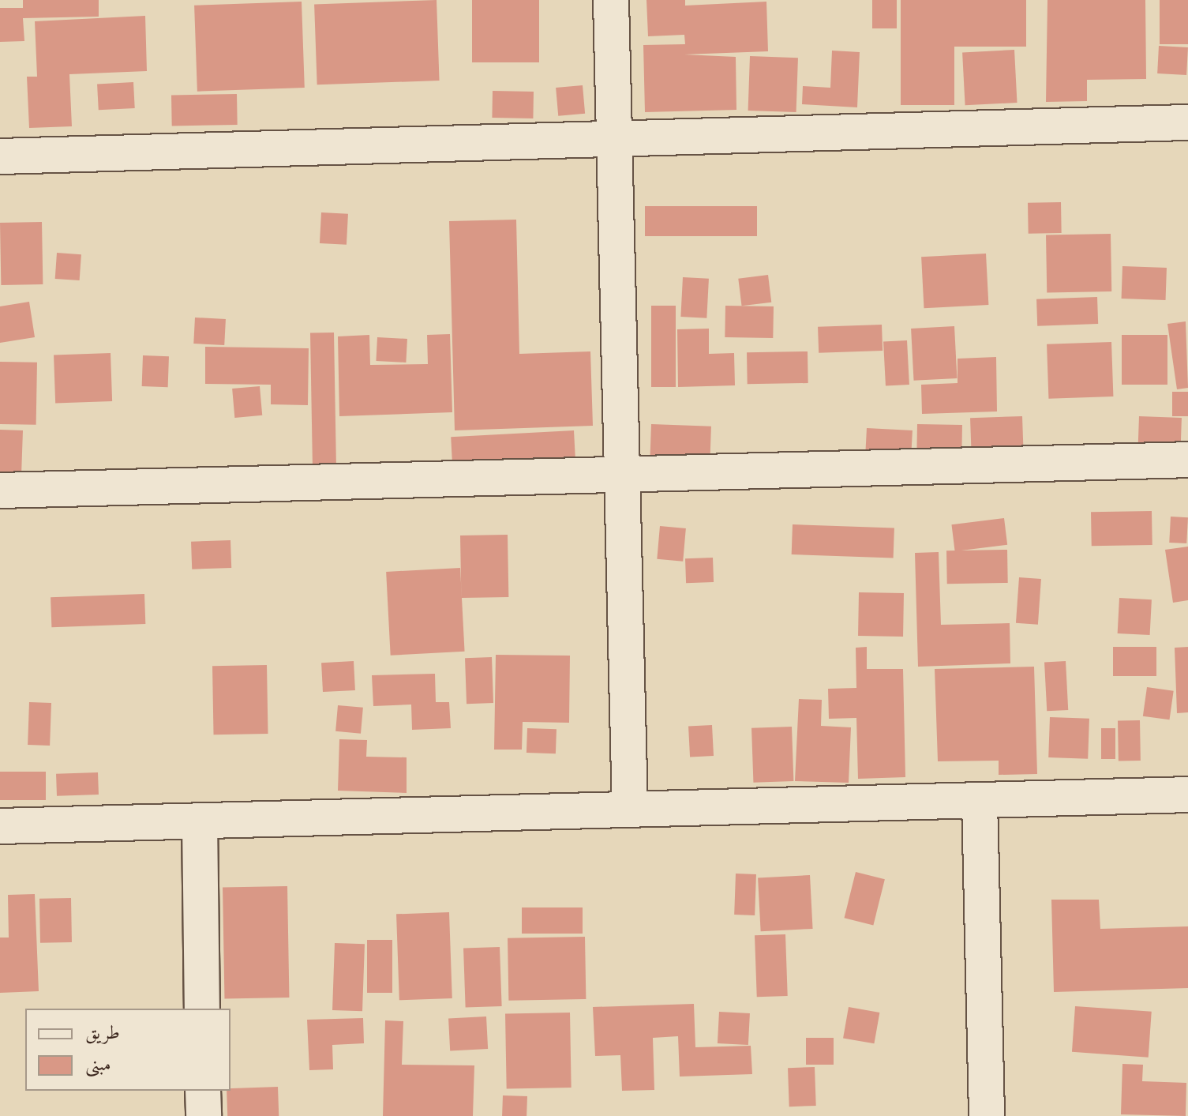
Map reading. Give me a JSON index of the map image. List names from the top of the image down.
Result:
{
  "legend": ["طريق", "مبنى"]
}
